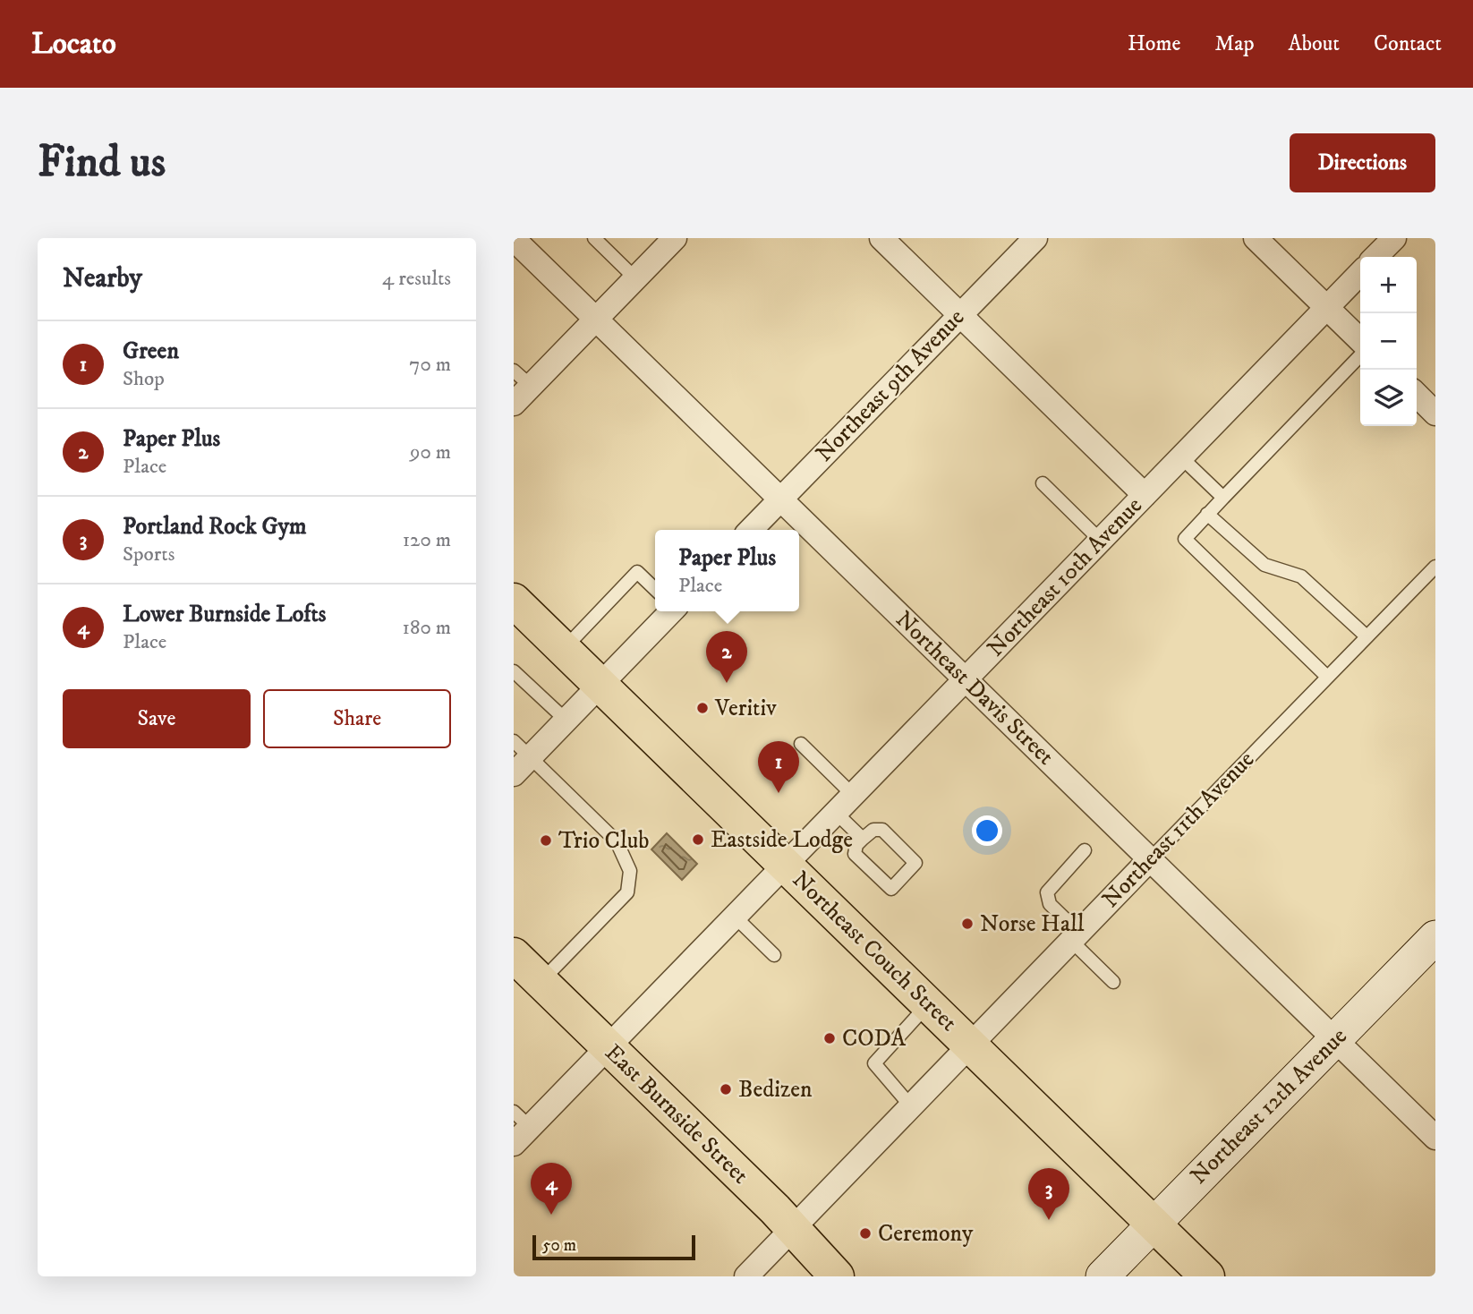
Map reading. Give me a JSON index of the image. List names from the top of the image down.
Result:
{
  "streets": {
    "main road": ["Northeast Couch Street", "Northeast 12th Avenue", "East Burnside Street"],
    "street": [
      "Northeast 9th Avenue",
      "Northeast 10th Avenue",
      "Northeast Davis Street",
      "Northeast 11th Avenue"
    ]
  },
  "crossings": [
    ["Northeast 9th Avenue", "Northeast Davis Street"],
    ["Northeast 10th Avenue", "Northeast Davis Street"],
    ["Northeast 10th Avenue", "Northeast Couch Street"],
    ["Northeast 10th Avenue", "East Burnside Street"],
    ["Northeast Davis Street", "Northeast 11th Avenue"],
    ["Northeast Davis Street", "Northeast 12th Avenue"],
    ["Northeast 11th Avenue", "Northeast Couch Street"],
    ["Northeast 11th Avenue", "East Burnside Street"],
    ["Northeast Couch Street", "Northeast 12th Avenue"]
  ],
  "places": [
    "Veritiv",
    "Eastside Lodge",
    "Trio Club",
    "Norse Hall",
    "CODA",
    "Bedizen",
    "Ceremony"
  ],
  "scale_bar": "50 m",
  "page": {
    "header": "Locato",
    "nav": [
      "Home",
      "Map",
      "About",
      "Contact"
    ],
    "buttons": [
      "Directions",
      ["Save", "Share"]
    ],
    "title": "Find us",
    "heading": ["Nearby", "4 results"],
    "map_buttons": ["+", "−"],
    "list": [
      {
        "mark": "1",
        "name": "Green",
        "note": "Shop",
        "value": "70 m"
      },
      {
        "mark": "2",
        "name": "Paper Plus",
        "note": "Place",
        "value": "90 m"
      },
      {
        "mark": "3",
        "name": "Portland Rock Gym",
        "note": "Sports",
        "value": "120 m"
      },
      {
        "mark": "4",
        "name": "Lower Burnside Lofts",
        "note": "Place",
        "value": "180 m"
      }
    ],
    "popup": ["Paper Plus", "Place"],
    "pins": [
      "2",
      "1",
      "4",
      "3"
    ],
    "scale": "50 m"
  }
}
